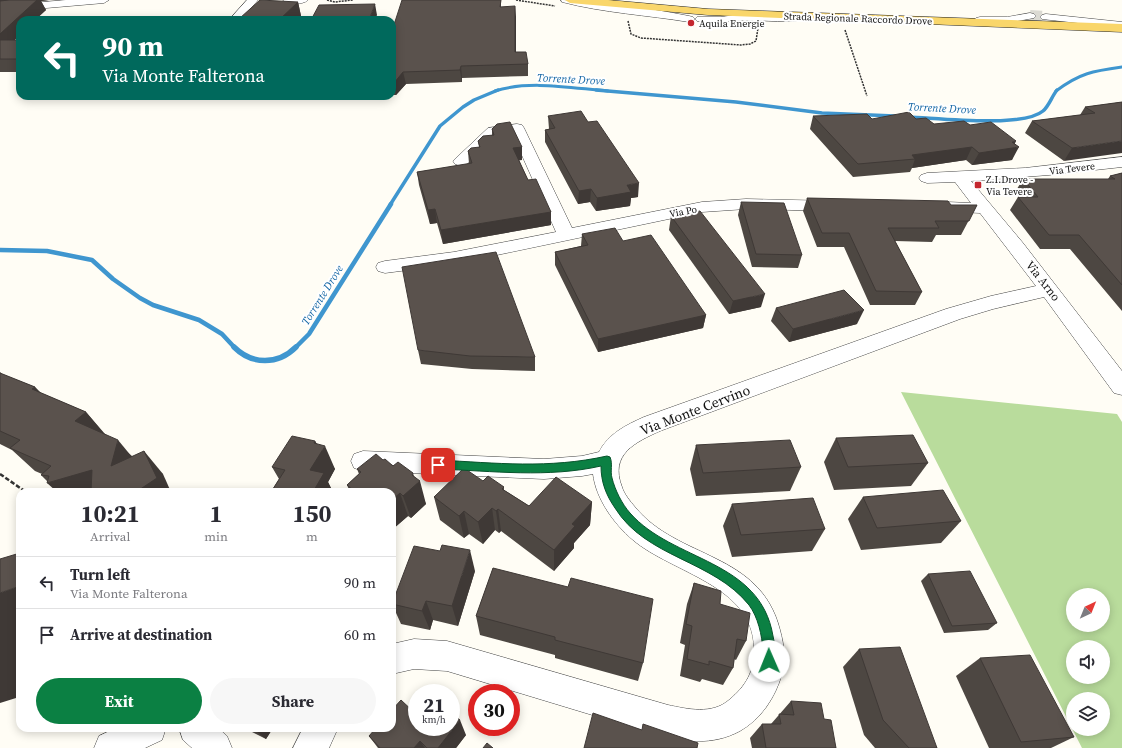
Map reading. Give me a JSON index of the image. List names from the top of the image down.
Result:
{
  "streets": {
    "main road": ["Strada Regionale Raccordo Drove"],
    "street": [
      "Via Tevere",
      "Via Po",
      "Via Arno",
      "Via Monte Cervino"
    ]
  },
  "crossings": [
    ["Via Tevere", "Via Arno"],
    ["Via Arno", "Via Monte Cervino"]
  ],
  "water": ["Torrente Drove"],
  "places": {
    "other": ["Aquila Energie"],
    "transit": ["Z.I.Drove - Via Tevere"]
  },
  "north": "top right",
  "page": {
    "turn": ["90 m", "Via Monte Falterona"],
    "eta": [
      "10:21",
      "Arrival",
      "1",
      "min",
      "150",
      "m"
    ],
    "list": [
      {
        "name": "Turn left",
        "note": "Via Monte Falterona",
        "value": "90 m"
      },
      {
        "name": "Arrive at destination",
        "value": "60 m"
      }
    ],
    "buttons": ["Exit", "Share"],
    "speed": "21 km/h",
    "limit": "30"
  }
}
